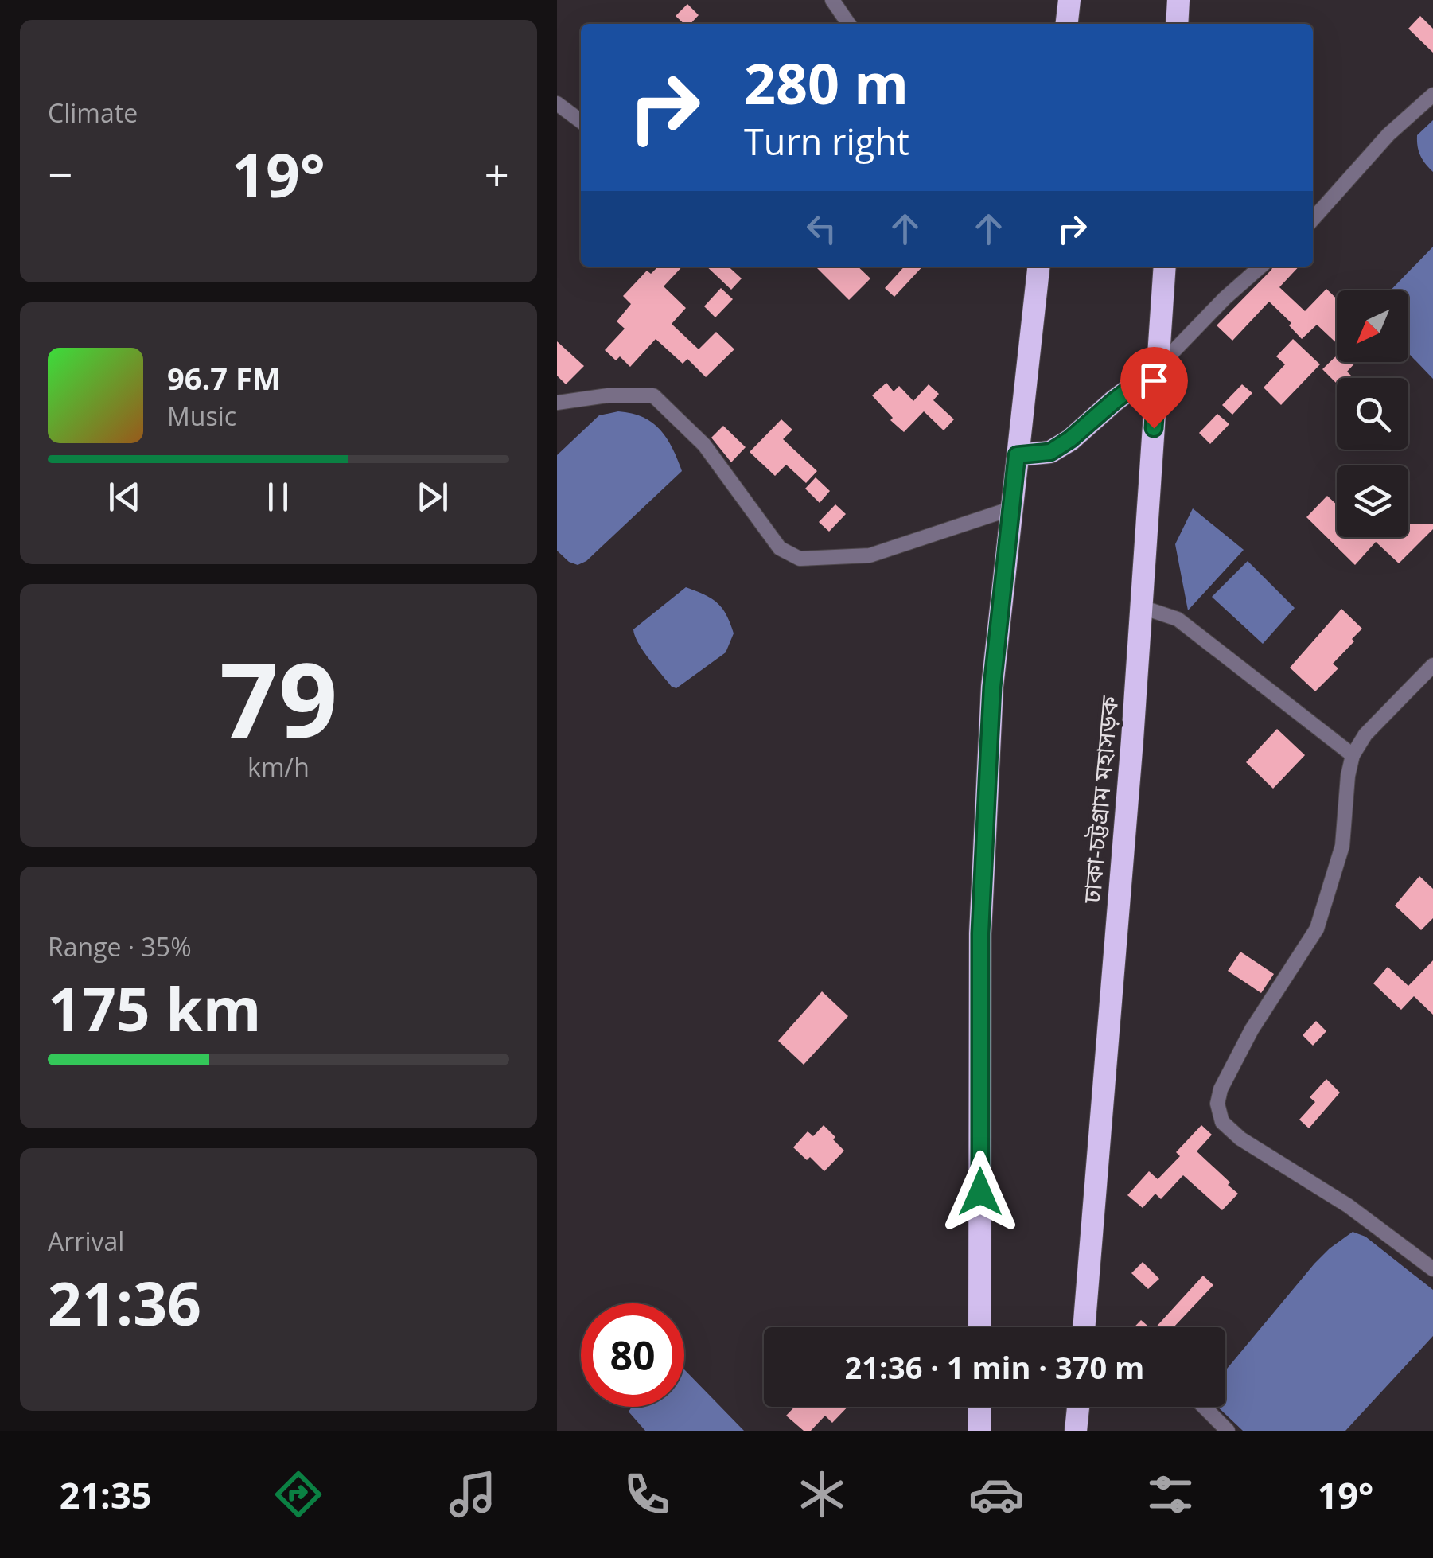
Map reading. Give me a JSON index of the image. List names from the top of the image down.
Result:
{
  "streets": {
    "highway": ["ঢাকা-চট্টগ্রাম মহাসড়ক"]
  },
  "north": "bottom left",
  "page": {
    "tile": [
      "Climate",
      ["79", "km/h"],
      ["Range · 35%", "175 km"],
      ["Arrival", "21:36"]
    ],
    "turn": ["280 m", "Turn right"],
    "heat": ["−", "19°", "+"],
    "song": ["96.7 FM", "Music"],
    "limit": "80",
    "trip": "21:36 · 1 min · 370 m",
    "tabs": ["21:35", "19°"]
  }
}
